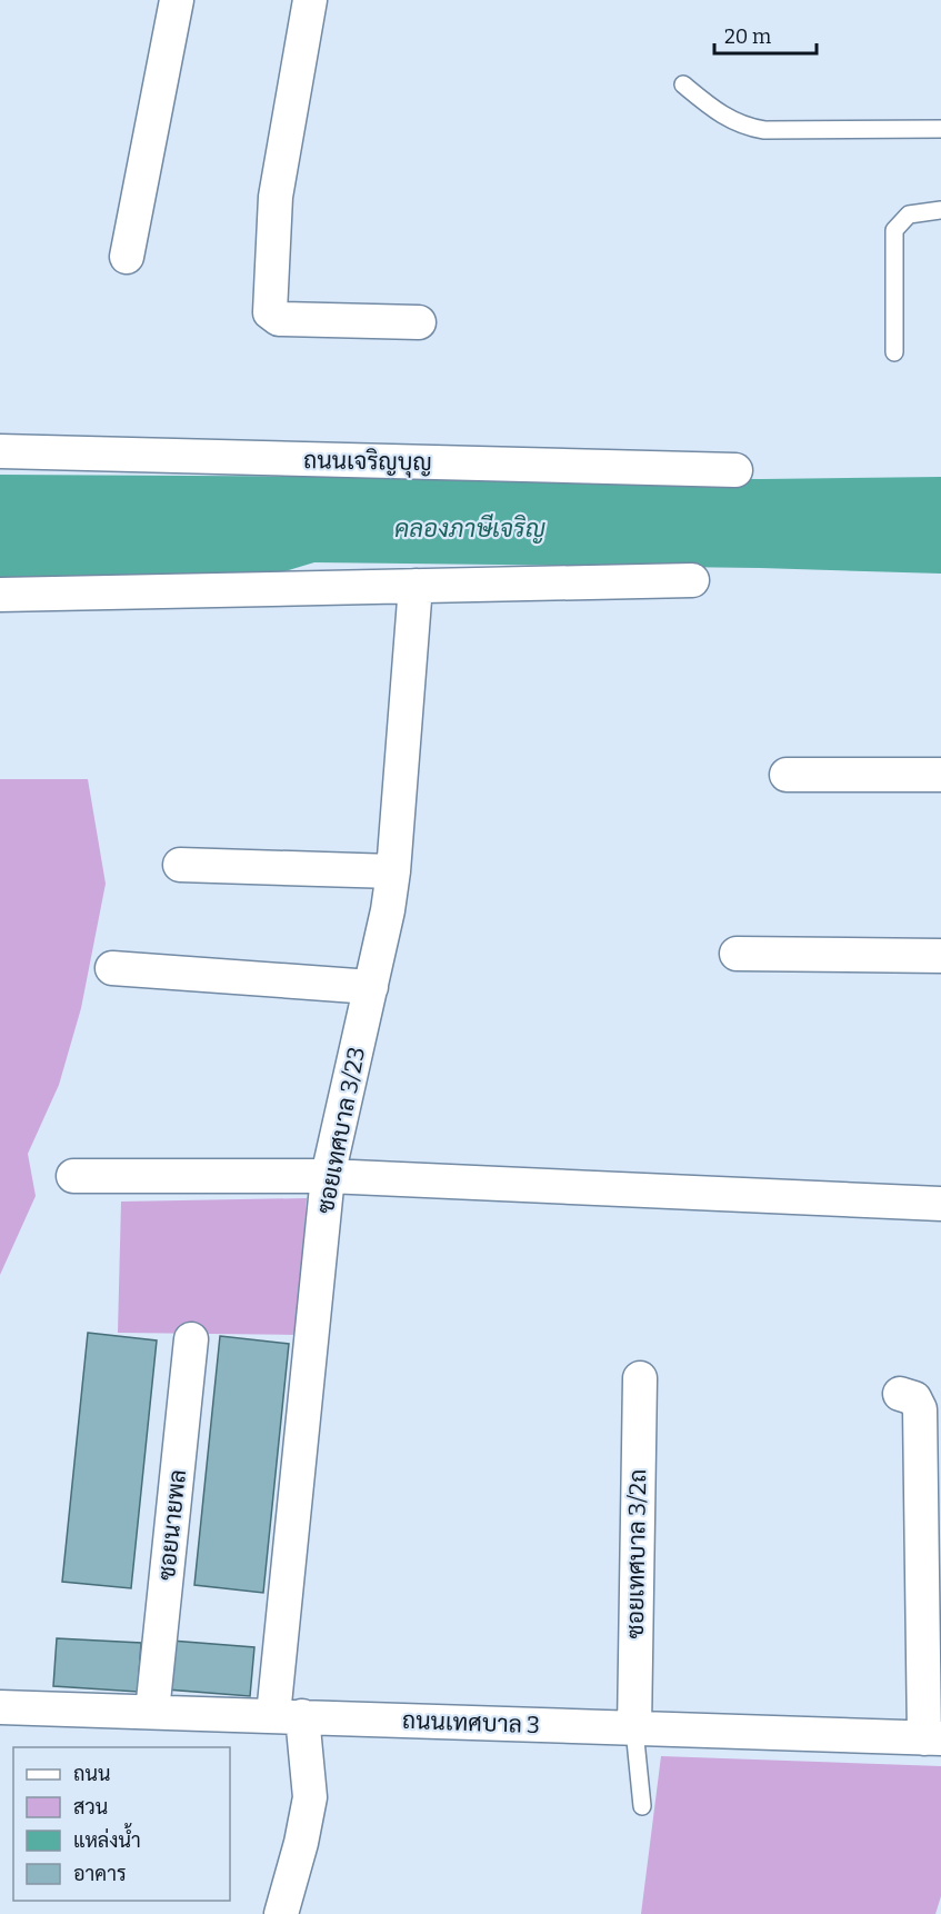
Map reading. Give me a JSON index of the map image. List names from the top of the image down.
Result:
{
  "streets": {
    "street": [
      "ถนนเจริญบุญ",
      "ซอยเทศบาล 3/23",
      "ซอยนายพล",
      "ซอยเทศบาล 3/2ถ",
      "ถนนเทศบาล 3"
    ]
  },
  "crossings": [
    ["ซอยเทศบาล 3/23", "ถนนเทศบาล 3"],
    ["ซอยนายพล", "ถนนเทศบาล 3"],
    ["ซอยเทศบาล 3/2ถ", "ถนนเทศบาล 3"]
  ],
  "water": ["คลองภาษีเจริญ"],
  "legend": [
    "ถนน",
    "สวน",
    "แหล่งน้ำ",
    "อาคาร"
  ],
  "scale_bar": "20 m"
}
